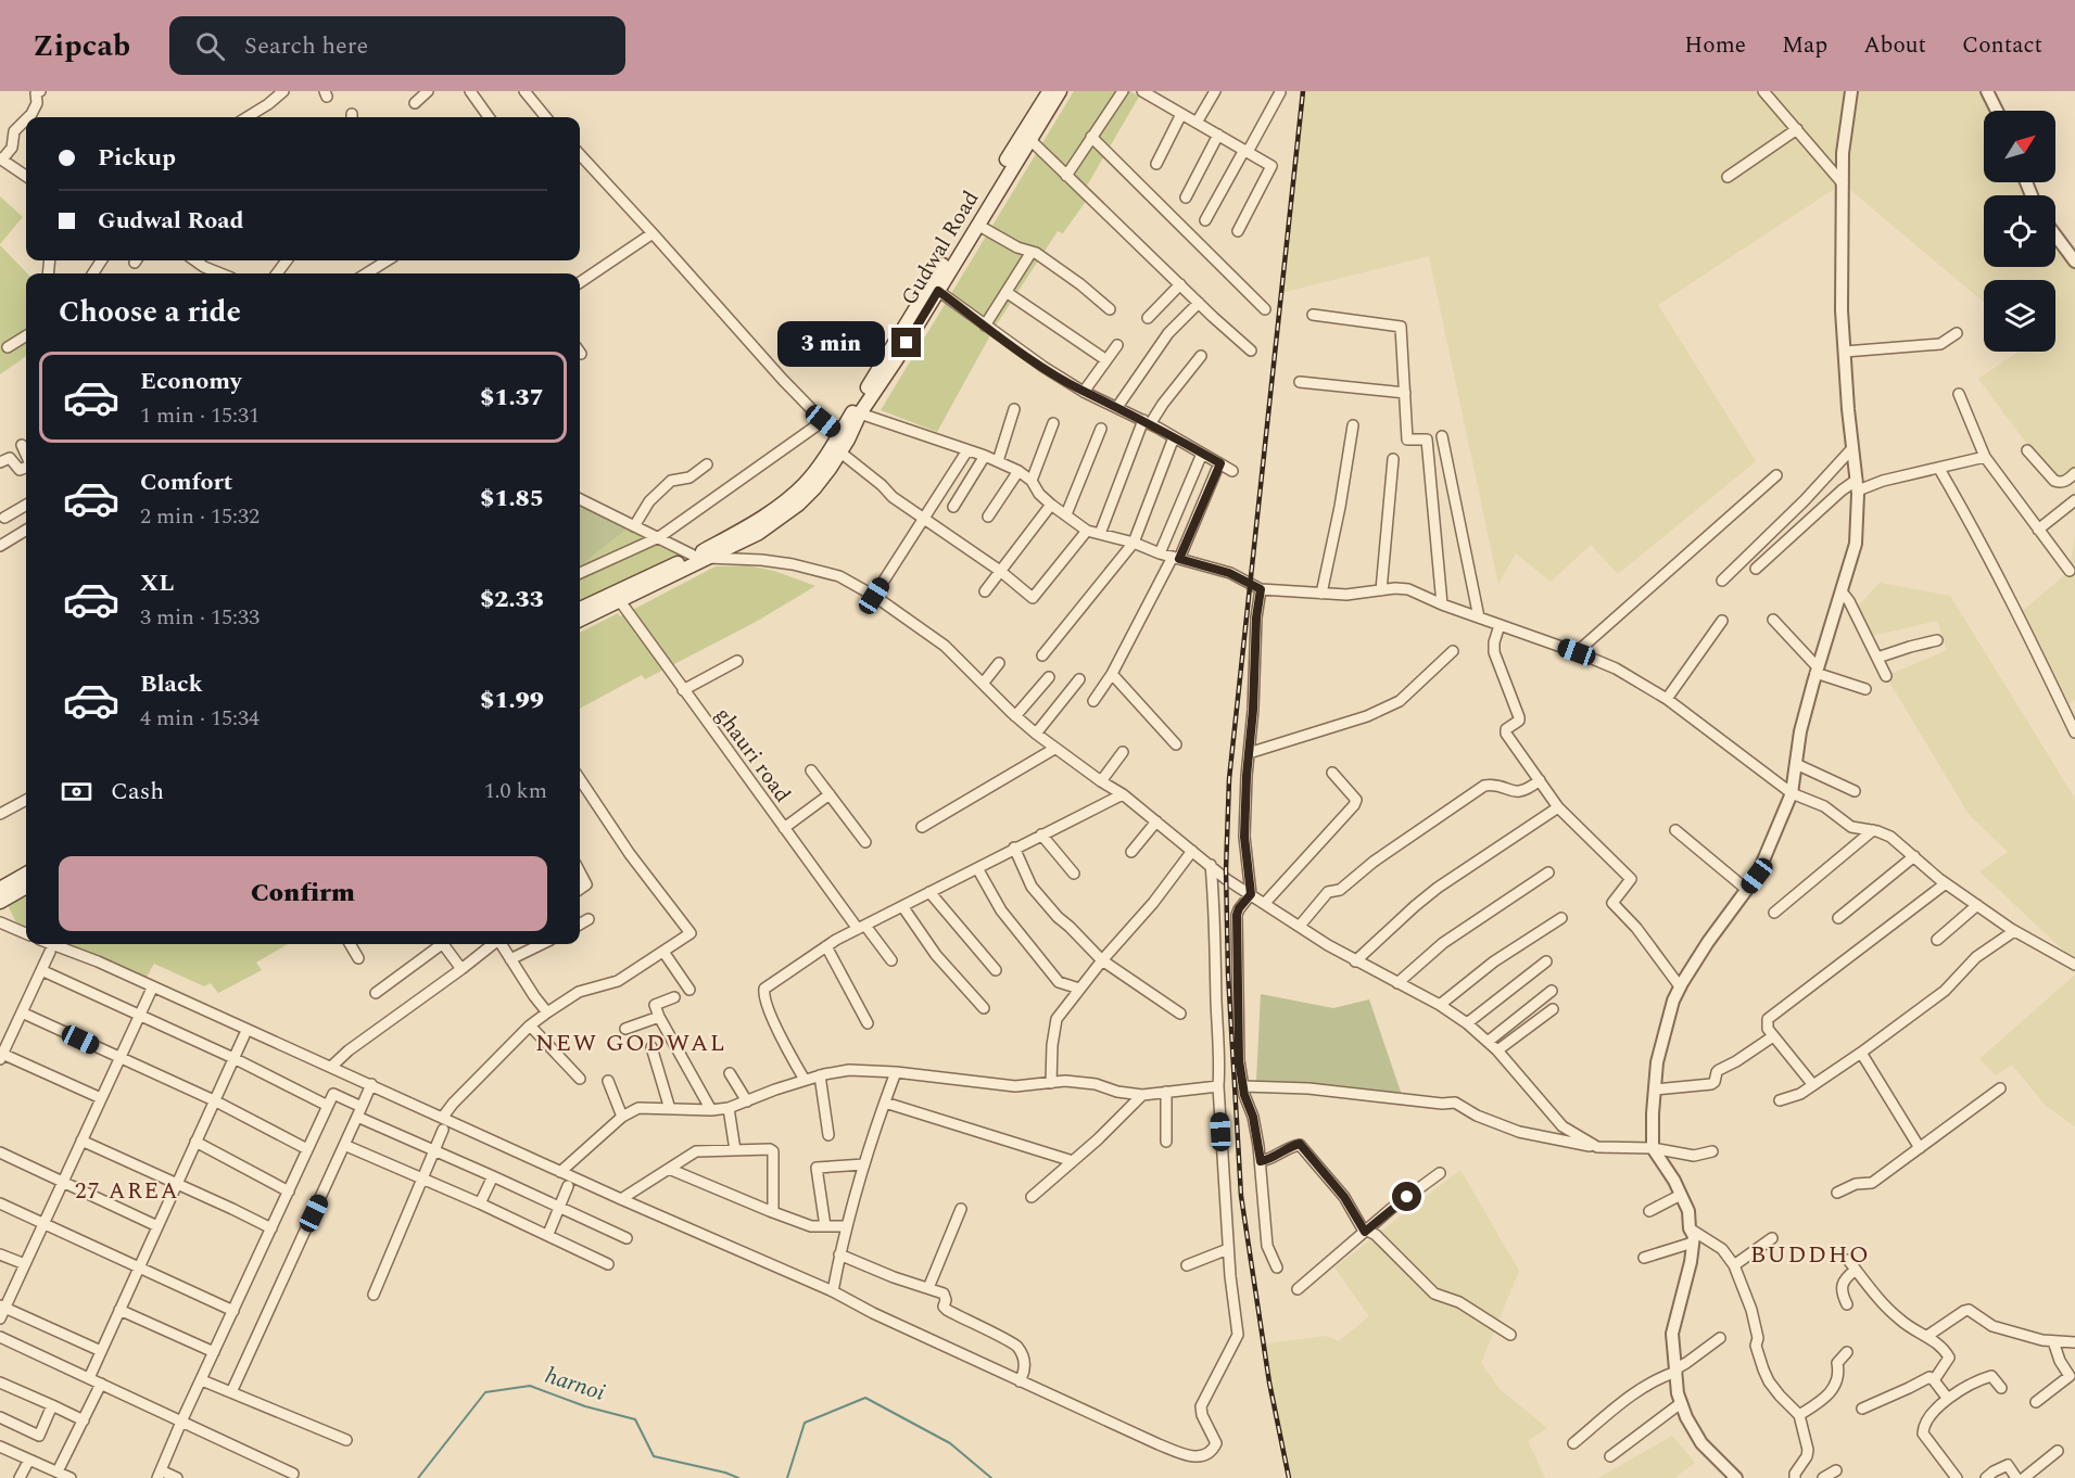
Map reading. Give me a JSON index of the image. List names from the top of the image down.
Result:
{
  "streets": {
    "main road": ["Gudwal Road"],
    "street": ["ghauri road"]
  },
  "crossings": [
    ["Gudwal Road", "ghauri road"]
  ],
  "districts": ["NEW GODWAL", "27 AREA", "BUDDHO"],
  "water": ["harnoi"],
  "north": "top right",
  "page": {
    "header": "Zipcab",
    "search": "Search here",
    "nav": [
      "Home",
      "Map",
      "About",
      "Contact"
    ],
    "banner": ["Pickup", "Gudwal Road"],
    "heading": "Choose a ride",
    "bubble": "3 min",
    "list": [
      {
        "name": "Economy",
        "note": "1 min · 15:31",
        "value": "$1.37"
      },
      {
        "name": "Comfort",
        "note": "2 min · 15:32",
        "value": "$1.85"
      },
      {
        "name": "XL",
        "note": "3 min · 15:33",
        "value": "$2.33"
      },
      {
        "name": "Black",
        "note": "4 min · 15:34",
        "value": "$1.99"
      }
    ],
    "pay": ["Cash", "1.0 km"],
    "buttons": "Confirm"
  }
}
